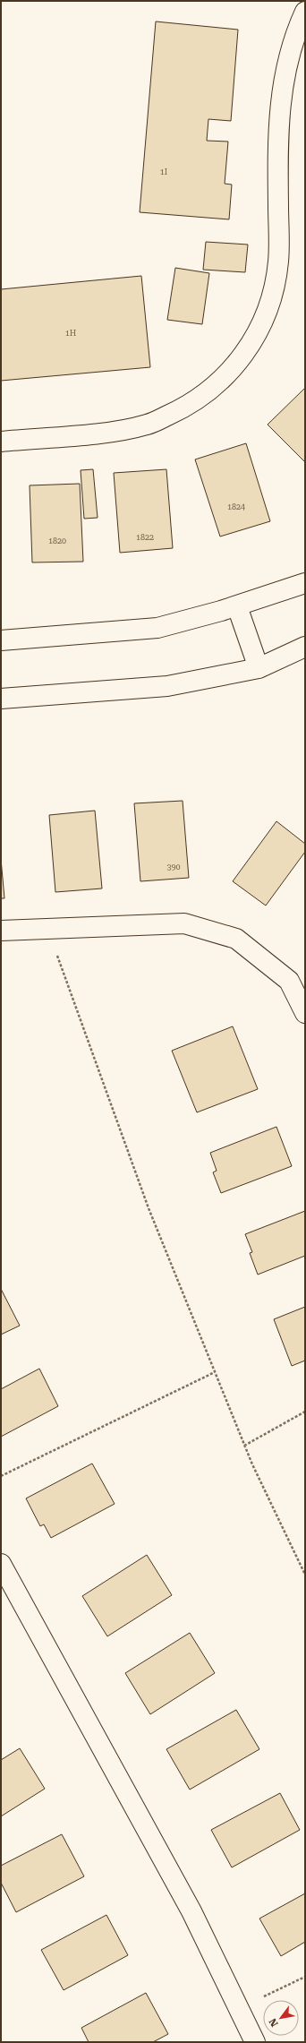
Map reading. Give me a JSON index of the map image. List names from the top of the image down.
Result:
{
  "house_numbers": [
    "1I",
    "1H",
    "1824",
    "1822",
    "1820",
    "390"
  ],
  "north": "bottom left"
}
